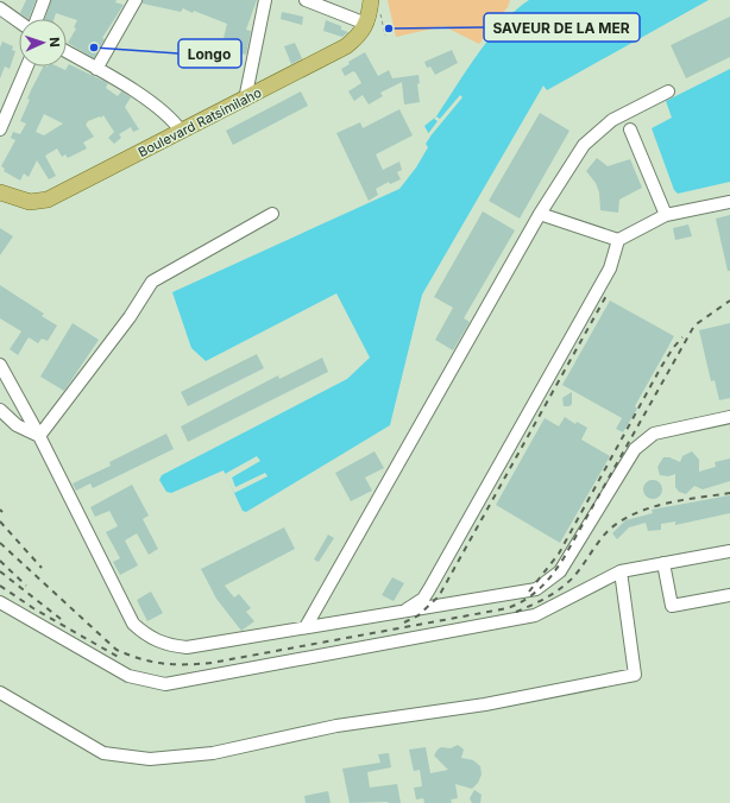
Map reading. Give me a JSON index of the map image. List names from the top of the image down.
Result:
{
  "streets": {
    "main road": ["Boulevard Ratsimilaho"]
  },
  "places": ["SAVEUR DE LA MER", "Longo"],
  "north": "right"
}
